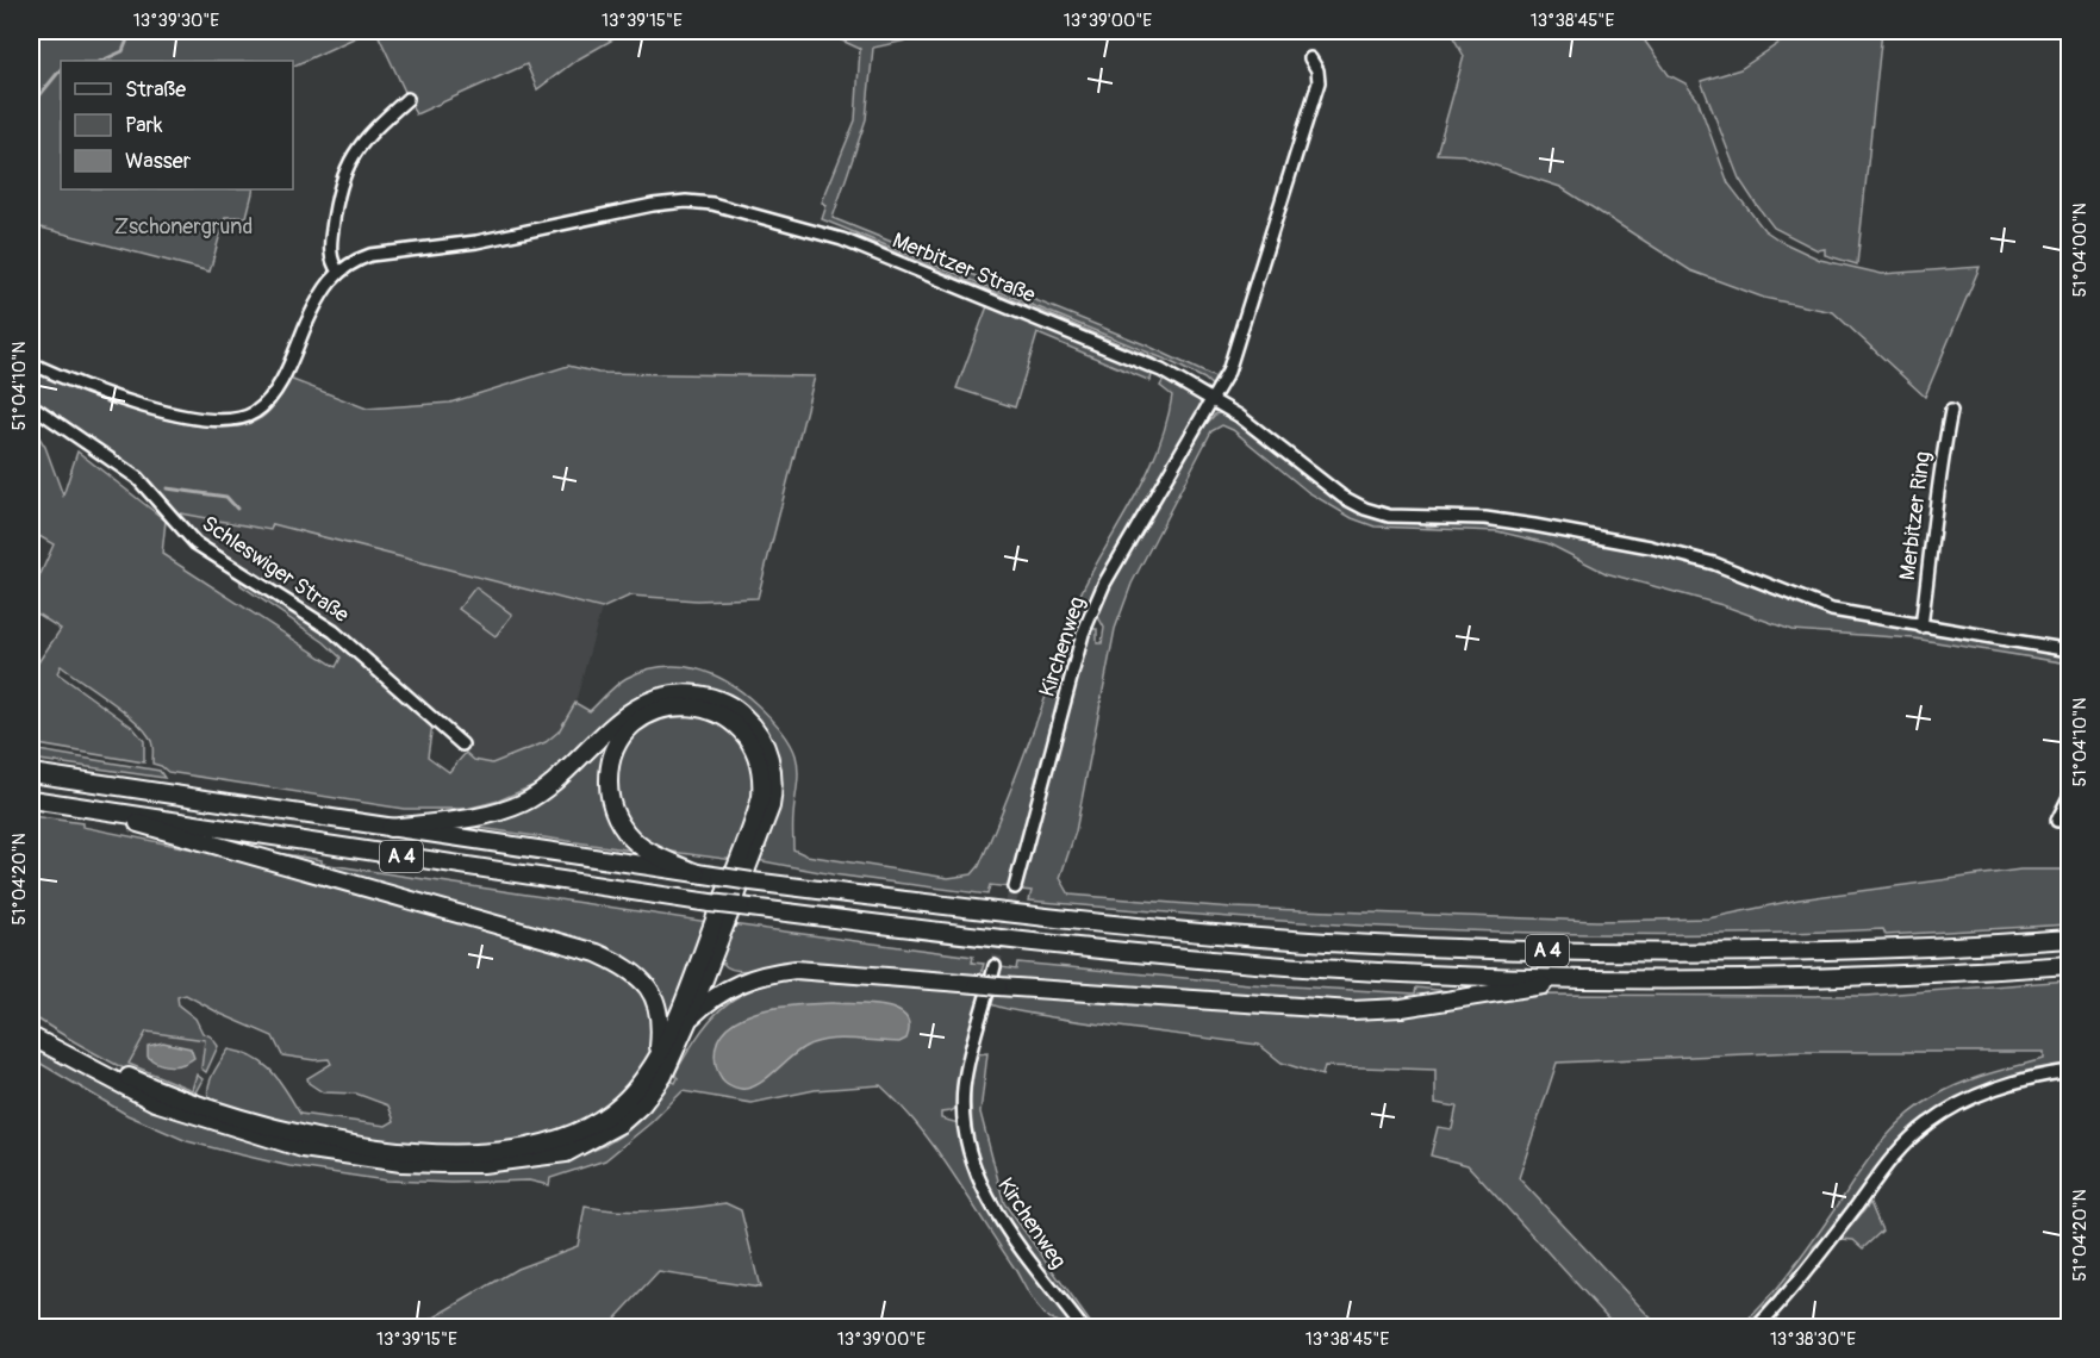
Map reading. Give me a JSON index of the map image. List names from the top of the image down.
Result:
{
  "streets": {
    "highway": ["A 4"],
    "street": [
      "Merbitzer Straße",
      "Merbitzer Ring",
      "Schleswiger Straße",
      "Kirchenweg"
    ]
  },
  "crossings": [
    ["Merbitzer Straße", "Merbitzer Ring"],
    ["Merbitzer Straße", "Kirchenweg"]
  ],
  "parks": ["Zschonergrund"],
  "legend": ["Straße", "Park", "Wasser"],
  "coordinates": [
    "13°39'30\"E",
    "13°39'15\"E",
    "13°39'00\"E",
    "13°38'45\"E",
    "51°04'00\"N",
    "51°04'10\"N",
    "51°04'20\"N",
    "13°38'30\"E"
  ]
}
